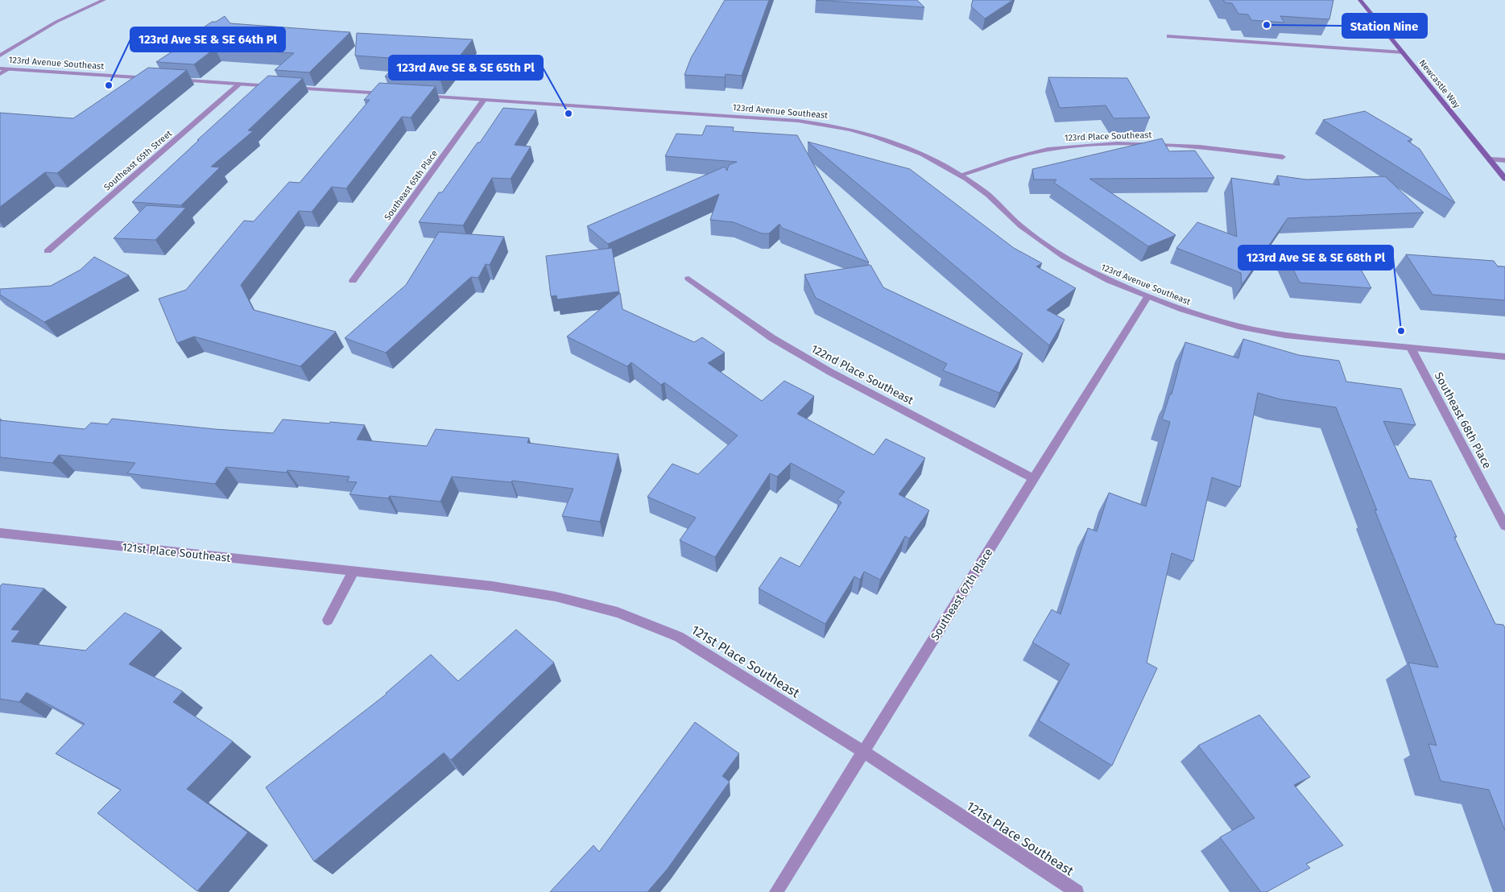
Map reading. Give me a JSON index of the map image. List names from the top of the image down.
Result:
{
  "streets": {
    "main road": ["Newcastle Way"],
    "street": [
      "123rd Avenue Southeast",
      "123rd Place Southeast",
      "Southeast 65th Street",
      "Southeast 65th Place",
      "122nd Place Southeast",
      "Southeast 68th Place",
      "121st Place Southeast",
      "Southeast 67th Place"
    ]
  },
  "crossings": [
    ["123rd Avenue Southeast", "123rd Place Southeast"],
    ["123rd Avenue Southeast", "Southeast 65th Place"],
    ["123rd Avenue Southeast", "Southeast 68th Place"],
    ["123rd Avenue Southeast", "Southeast 67th Place"],
    ["122nd Place Southeast", "Southeast 67th Place"],
    ["121st Place Southeast", "Southeast 67th Place"]
  ],
  "places": [
    "Station Nine",
    "123rd Ave SE & SE 64th Pl",
    "123rd Ave SE & SE 65th Pl",
    "123rd Ave SE & SE 68th Pl"
  ]
}
